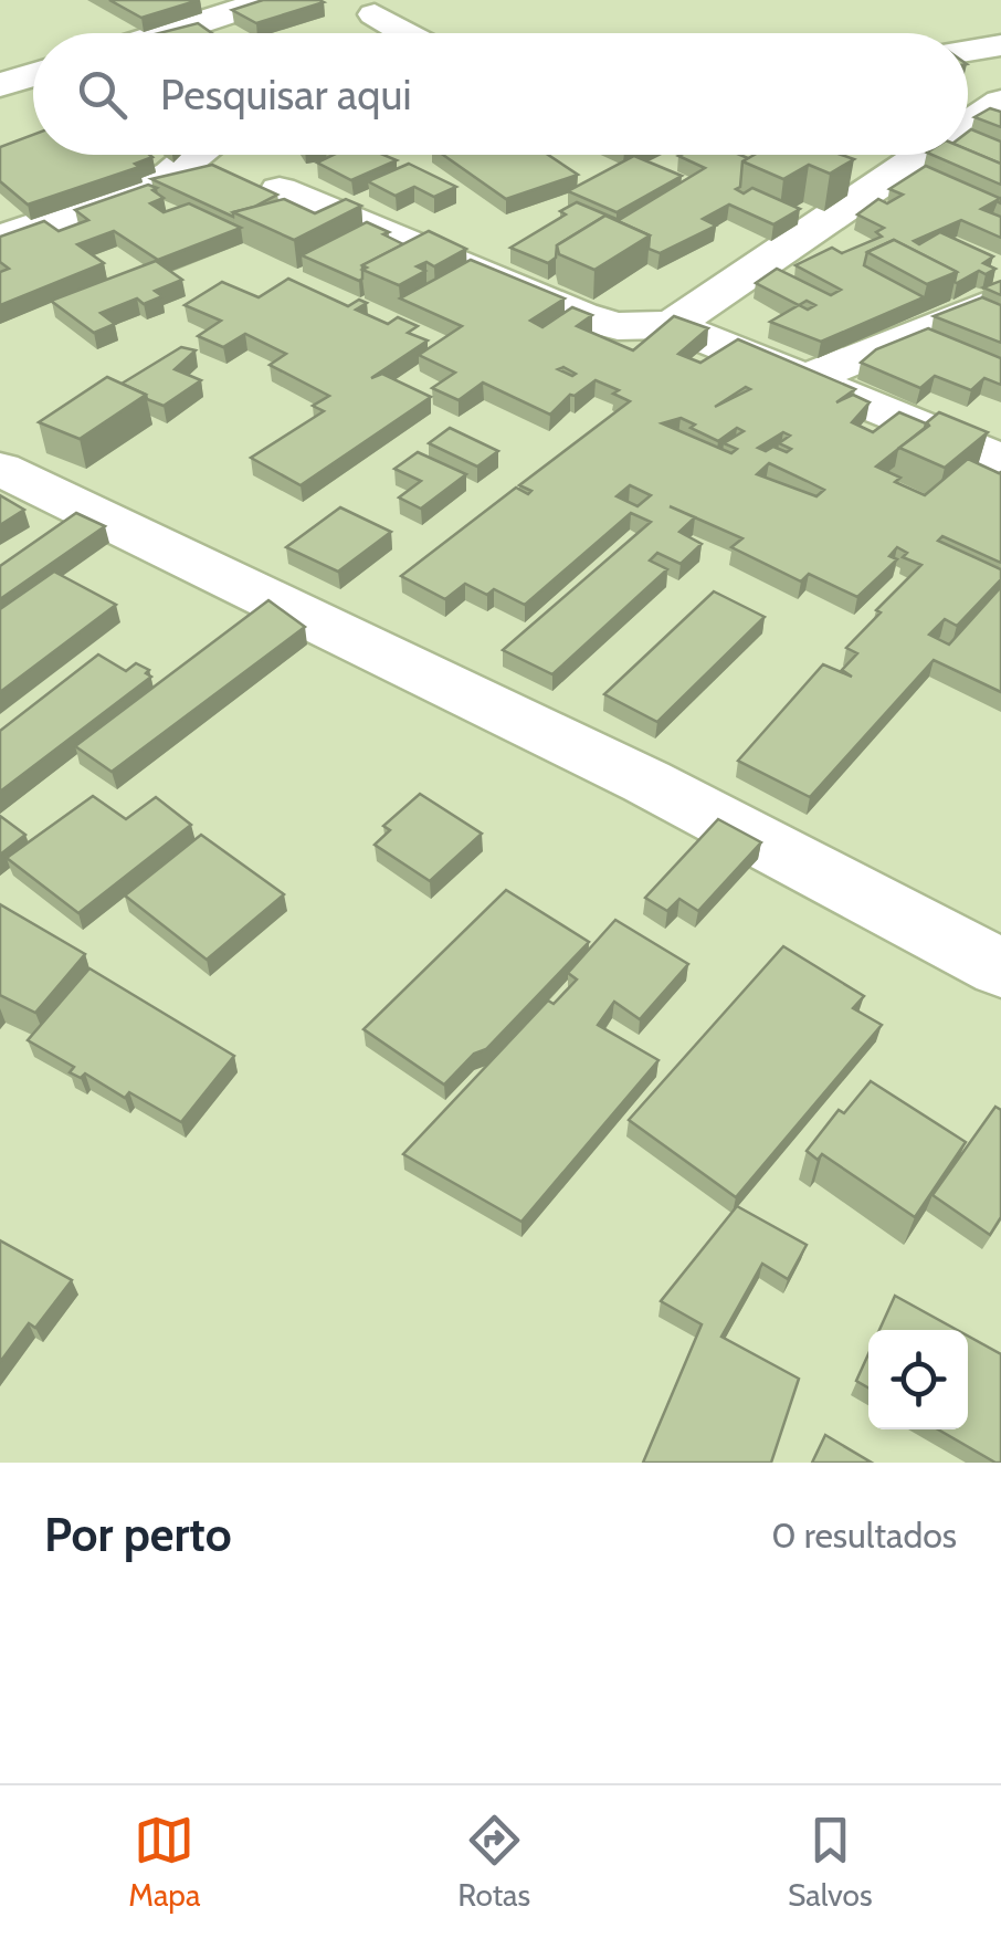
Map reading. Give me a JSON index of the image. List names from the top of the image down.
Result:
{
  "page": {
    "search": "Pesquisar aqui",
    "heading": ["Por perto", "0 resultados"],
    "nav": ["Mapa", "Rotas", "Salvos"]
  }
}
